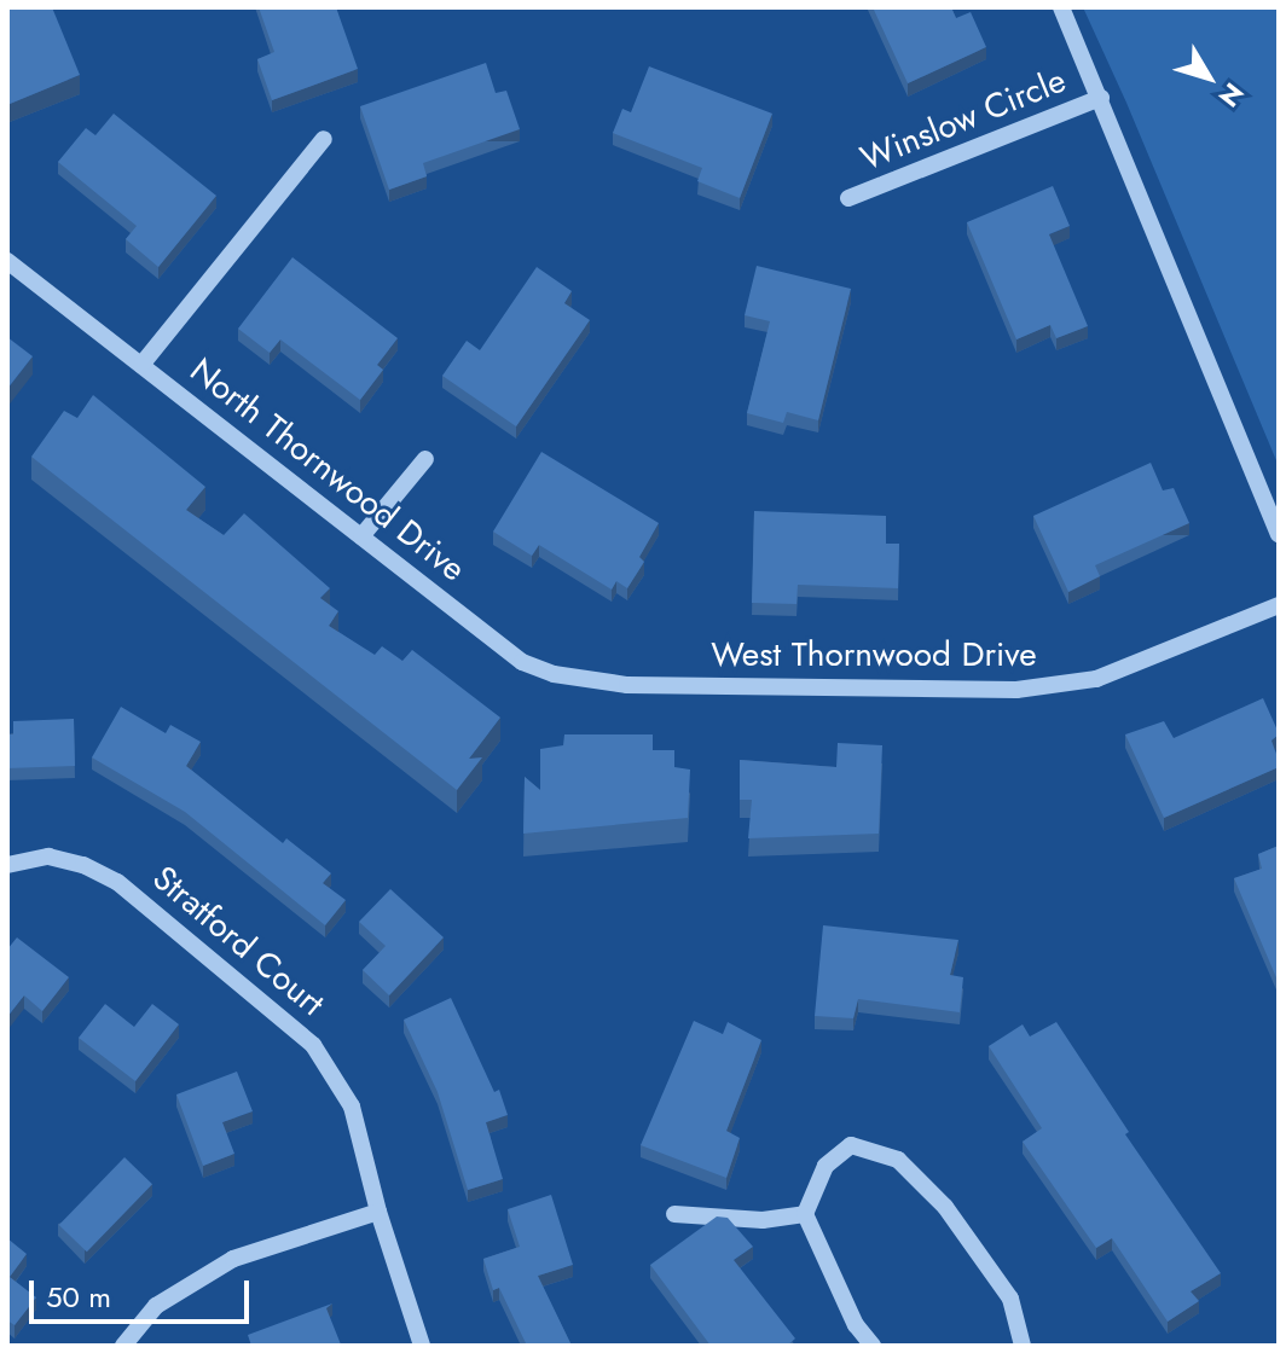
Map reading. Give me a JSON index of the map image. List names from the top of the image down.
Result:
{
  "streets": {
    "street": [
      "Winslow Circle",
      "North Thornwood Drive",
      "West Thornwood Drive",
      "Stratford Court"
    ]
  },
  "crossings": [
    ["North Thornwood Drive", "West Thornwood Drive"]
  ],
  "scale_bar": "50 m",
  "north": "bottom right"
}
